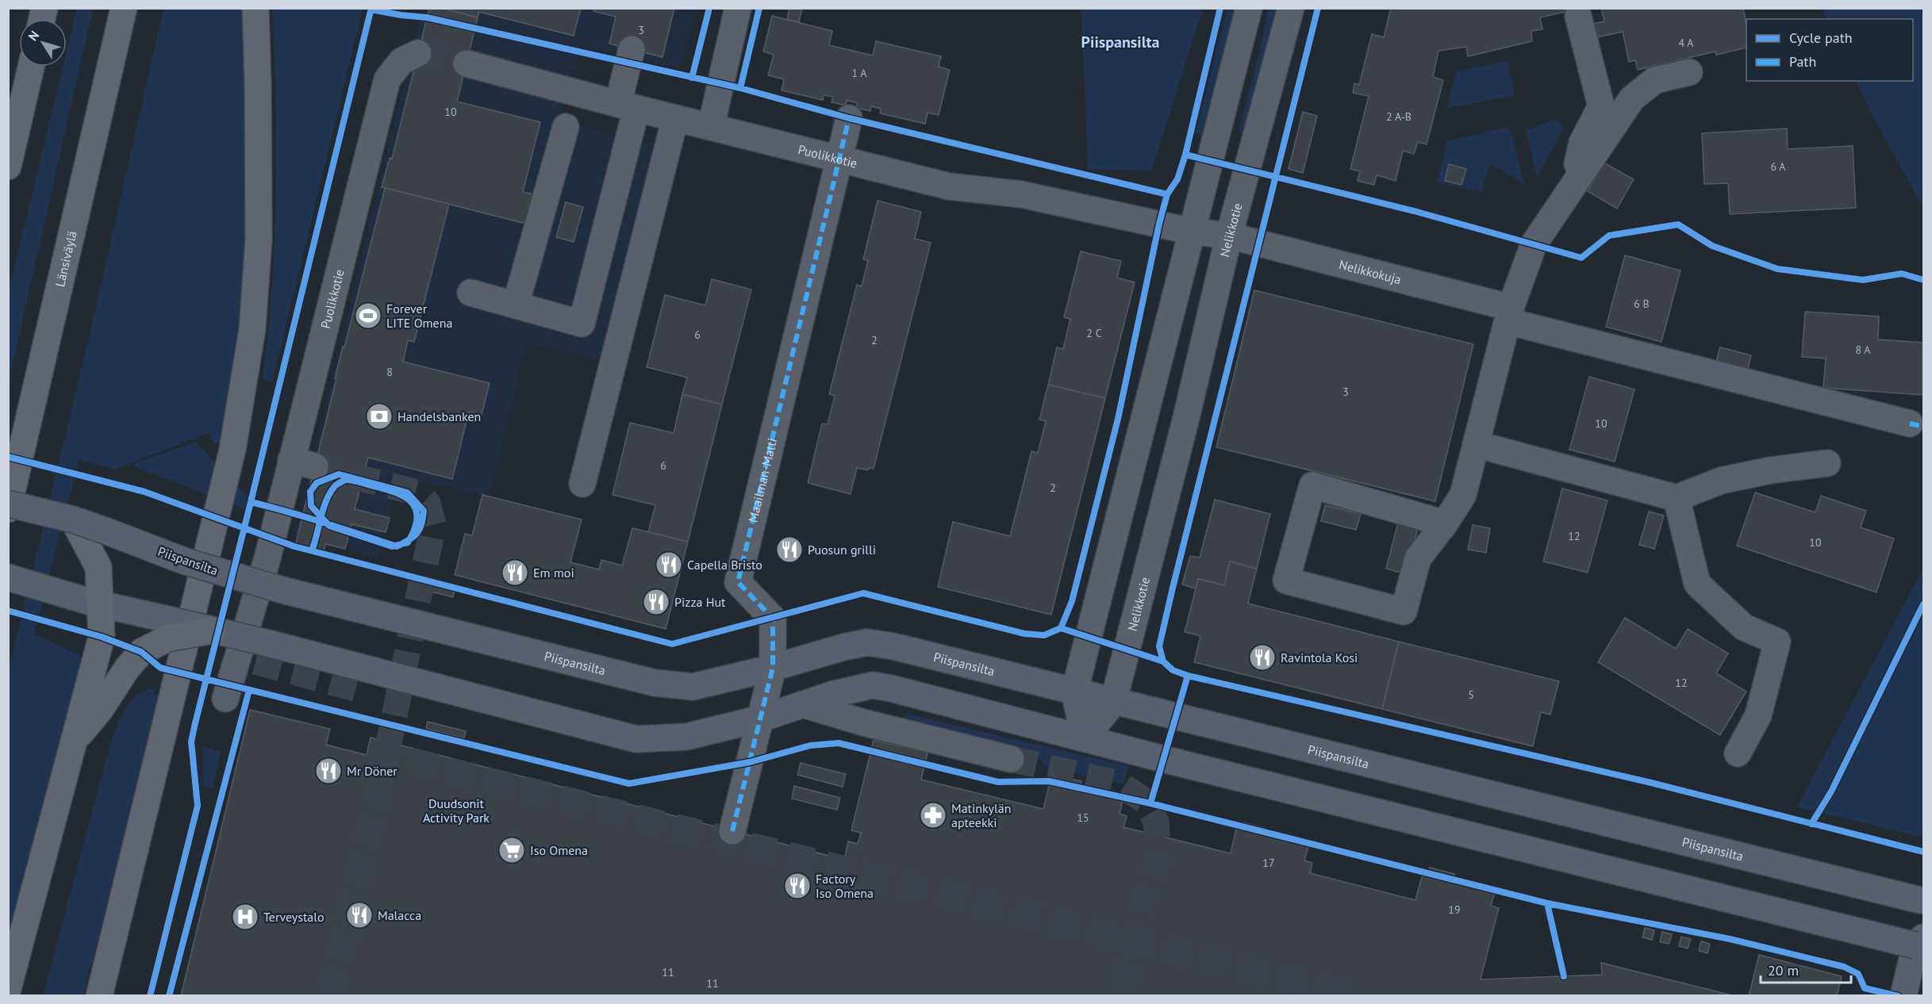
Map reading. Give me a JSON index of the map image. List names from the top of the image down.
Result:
{
  "streets": {
    "highway": ["Länsiväylä"],
    "main road": ["Piispansilta"],
    "street": [
      "Puolikkotie",
      "Nelikkotie",
      "Nelikkokuja",
      "Maailman-Matti"
    ]
  },
  "crossings": [
    ["Puolikkotie", "Nelikkotie"],
    ["Puolikkotie", "Nelikkokuja"],
    ["Puolikkotie", "Maailman-Matti"],
    ["Nelikkotie", "Nelikkokuja"],
    ["Nelikkotie", "Piispansilta"],
    ["Maailman-Matti", "Piispansilta"]
  ],
  "districts": ["Piispansilta"],
  "parks": ["Duudsonit Activity Park"],
  "places": {
    "sports": ["Forever LITE Omena"],
    "bank": ["Handelsbanken"],
    "restaurant": [
      "Puosun grilli",
      "Capella Bristo",
      "Em moi",
      "Pizza Hut",
      "Ravintola Kosi",
      "Mr Döner",
      "Factory Iso Omena",
      "Malacca"
    ],
    "pharmacy": ["Matinkylän apteekki"],
    "supermarket": ["Iso Omena"],
    "hospital": ["Terveystalo"]
  },
  "house_numbers": [
    "3",
    "4 A",
    "1 A",
    "10",
    "2 A-B",
    "6 A",
    "6 B",
    "2 C",
    "6",
    "2",
    "8 A",
    "8",
    "3",
    "10",
    "6",
    "2",
    "12",
    "10",
    "12",
    "5",
    "15",
    "17",
    "19",
    "11",
    "11"
  ],
  "legend": ["Cycle path", "Path"],
  "scale_bar": "20 m",
  "north": "top left"
}
